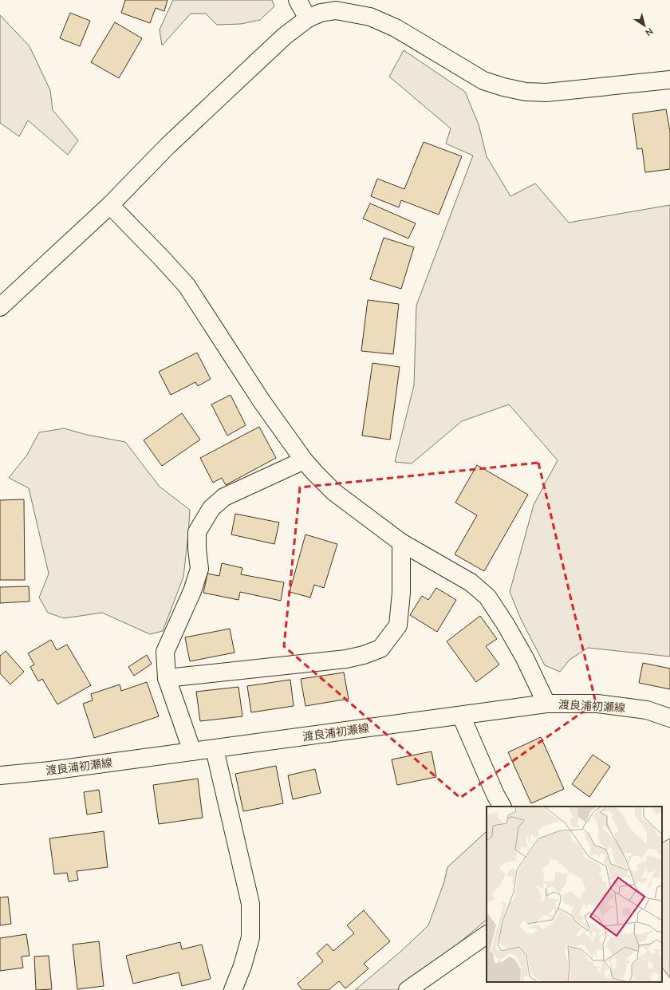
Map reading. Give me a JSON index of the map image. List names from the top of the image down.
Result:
{
  "streets": {
    "street": ["渡良浦初瀬線"]
  },
  "north": "bottom right"
}
